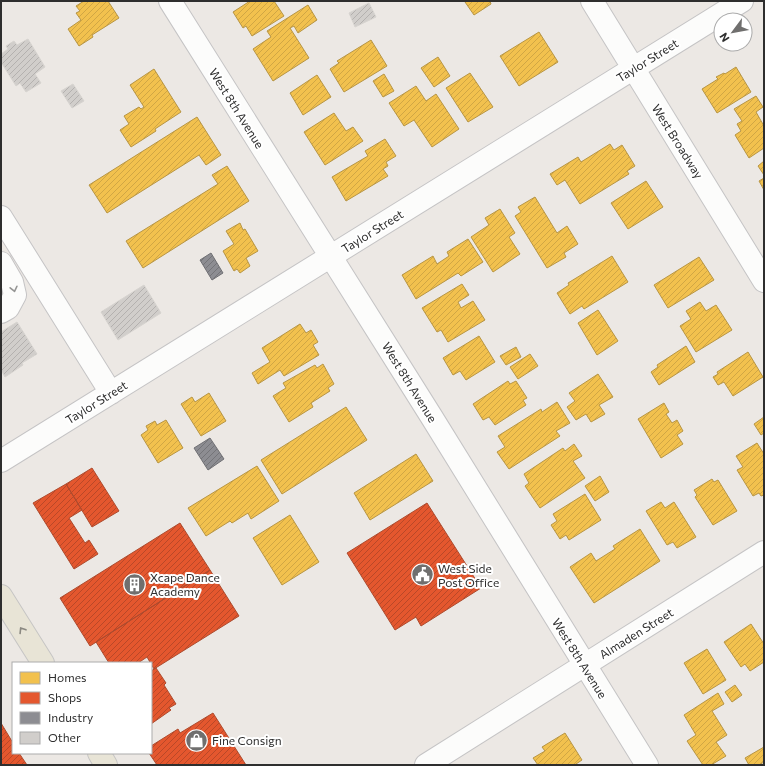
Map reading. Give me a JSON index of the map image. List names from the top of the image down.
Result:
{
  "streets": {
    "street": [
      "Taylor Street",
      "West 8th Avenue",
      "West Broadway",
      "Almaden Street"
    ]
  },
  "crossings": [
    ["Taylor Street", "West 8th Avenue"],
    ["Taylor Street", "West Broadway"],
    ["West 8th Avenue", "Almaden Street"]
  ],
  "places": {
    "public building": ["West Side Post Office"],
    "building": ["Xcape Dance Academy"],
    "shop": ["Fine Consign"]
  },
  "legend": [
    "Homes",
    "Shops",
    "Industry",
    "Other"
  ],
  "north": "bottom left"
}
